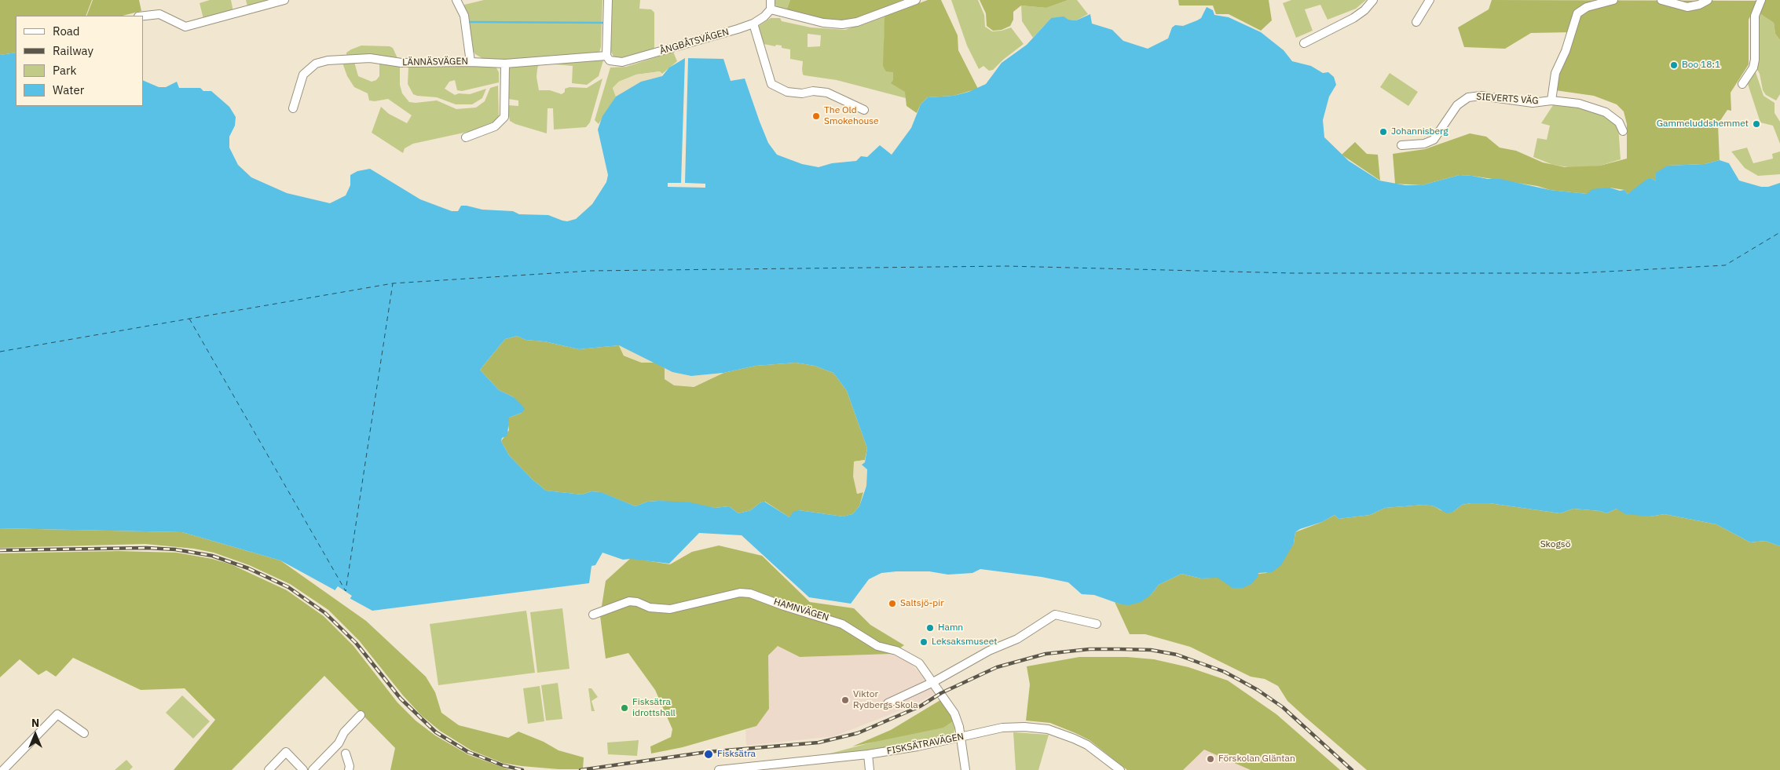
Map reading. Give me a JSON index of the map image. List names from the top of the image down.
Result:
{
  "streets": {
    "street": [
      "ÅNGBÅTSVÄGEN",
      "LÄNNÄSVÄGEN",
      "SIEVERTS VÄG",
      "HAMNVÄGEN",
      "FISKSÄTRAVÄGEN"
    ]
  },
  "crossings": [
    ["ÅNGBÅTSVÄGEN", "LÄNNÄSVÄGEN"],
    ["HAMNVÄGEN", "FISKSÄTRAVÄGEN"]
  ],
  "parks": ["Skogsö"],
  "places": [
    "Boo 18:1",
    "The Old Smokehouse",
    "Gammeluddshemmet",
    "Johannisberg",
    "Saltsjö-pir",
    "Hamn",
    "Leksaksmuseet",
    "Viktor Rydbergs Skola",
    "Fisksätra idrottshall",
    "Fisksätra",
    "Förskolan Gläntan"
  ],
  "legend": [
    "Road",
    "Railway",
    "Park",
    "Water"
  ],
  "north": "top"
}
